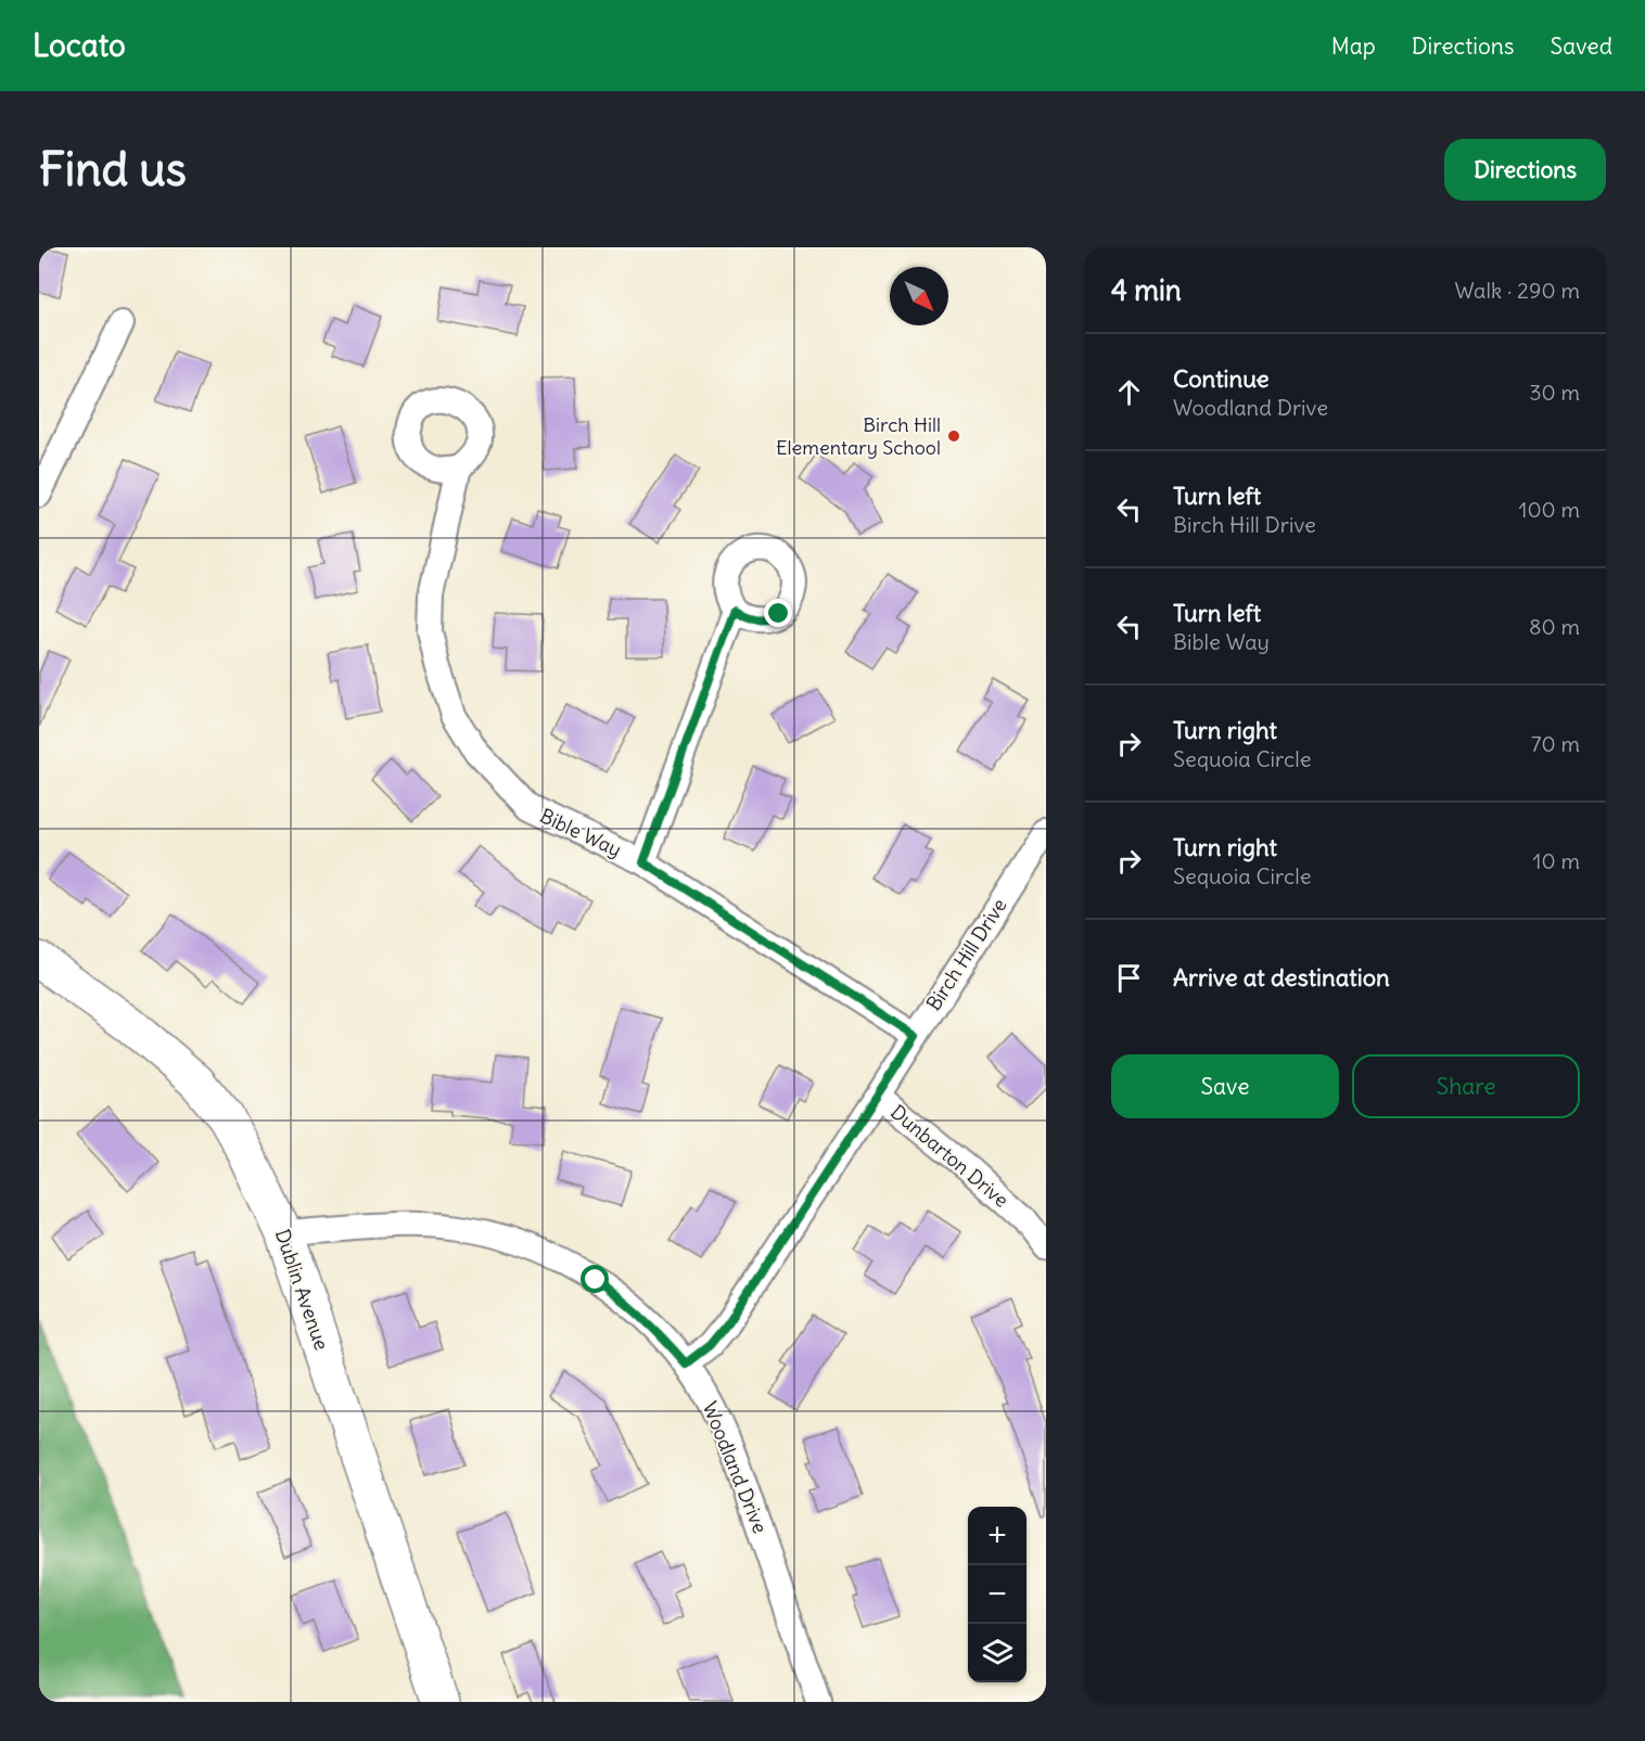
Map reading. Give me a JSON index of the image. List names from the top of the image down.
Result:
{
  "streets": {
    "street": [
      "Bible Way",
      "Birch Hill Drive",
      "Dunbarton Drive",
      "Dublin Avenue",
      "Woodland Drive"
    ]
  },
  "crossings": [
    ["Bible Way", "Birch Hill Drive"],
    ["Birch Hill Drive", "Dunbarton Drive"],
    ["Birch Hill Drive", "Woodland Drive"],
    ["Dublin Avenue", "Woodland Drive"]
  ],
  "places": ["Birch Hill Elementary School"],
  "north": "bottom right",
  "page": {
    "header": "Locato",
    "nav": ["Map", "Directions", "Saved"],
    "buttons": [
      "Directions",
      ["Save", "Share"]
    ],
    "title": "Find us",
    "heading": ["4 min", "Walk · 290 m"],
    "list": [
      ["Continue", "Woodland Drive", "30 m"],
      ["Turn left", "Birch Hill Drive", "100 m"],
      ["Turn left", "Bible Way", "80 m"],
      ["Turn right", "Sequoia Circle", "70 m"],
      ["Turn right", "Sequoia Circle", "10 m"],
      "Arrive at destination"
    ],
    "map_buttons": ["+", "−"]
  }
}
